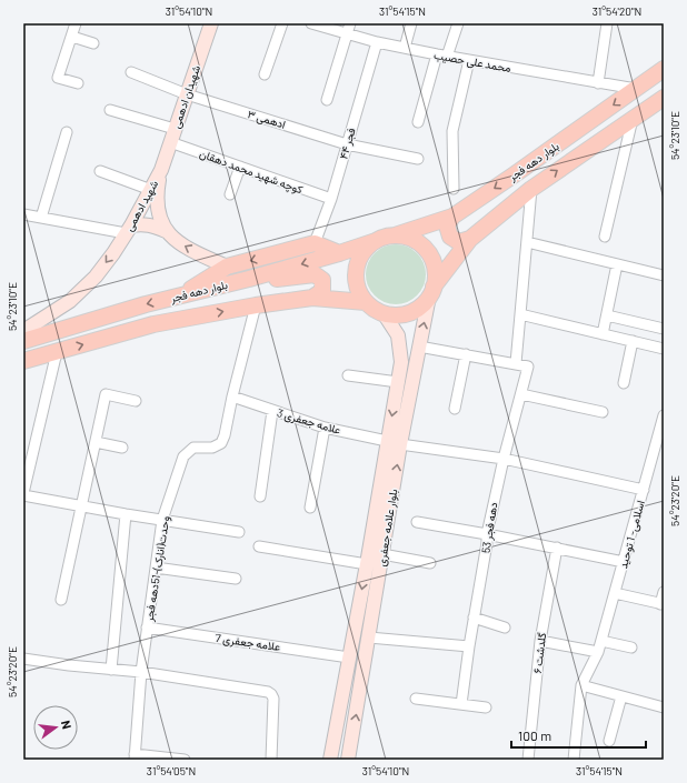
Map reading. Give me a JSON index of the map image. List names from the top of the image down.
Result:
{
  "streets": {
    "main road": [
      "شهیدان ادهمی",
      "بلوار دهه فجر",
      "شهید ادهمی",
      "بلوار علامه جعفری"
    ],
    "street": [
      "محمد علی حصیب",
      "ادهمی ۳",
      "فجر ۴۴",
      "کوچه شهید محمد دهقان",
      "علامه جعفری 3",
      "دهه فجر 53",
      "اسلامی- 1 توحید",
      "وحدت(انارک)-51دهه فجر",
      "علامه جعفری 7",
      "گلدشت ۶"
    ]
  },
  "crossings": [
    ["محمد علی حصیب", "فجر ۴۴"],
    ["محمد علی حصیب", "بلوار دهه فجر"],
    ["شهیدان ادهمی", "ادهمی ۳"],
    ["شهیدان ادهمی", "کوچه شهید محمد دهقان"],
    ["شهیدان ادهمی", "شهید ادهمی"],
    ["ادهمی ۳", "فجر ۴۴"],
    ["فجر ۴۴", "کوچه شهید محمد دهقان"],
    ["بلوار دهه فجر", "بلوار علامه جعفری"],
    ["بلوار دهه فجر", "وحدت(انارک)-51دهه فجر"],
    ["علامه جعفری 3", "بلوار علامه جعفری"],
    ["علامه جعفری 3", "دهه فجر 53"],
    ["علامه جعفری 3", "اسلامی- 1 توحید"],
    ["علامه جعفری 3", "وحدت(انارک)-51دهه فجر"],
    ["بلوار علامه جعفری", "علامه جعفری 7"],
    ["وحدت(انارک)-51دهه فجر", "علامه جعفری 7"]
  ],
  "one_way": ["شهید ادهمی"],
  "scale_bar": "100 m",
  "north": "right",
  "coordinates": [
    "31°54'10\"N",
    "31°54'15\"N",
    "31°54'20\"N",
    "54°23'10\"E",
    "54°23'20\"E",
    "31°54'05\"N"
  ]
}
